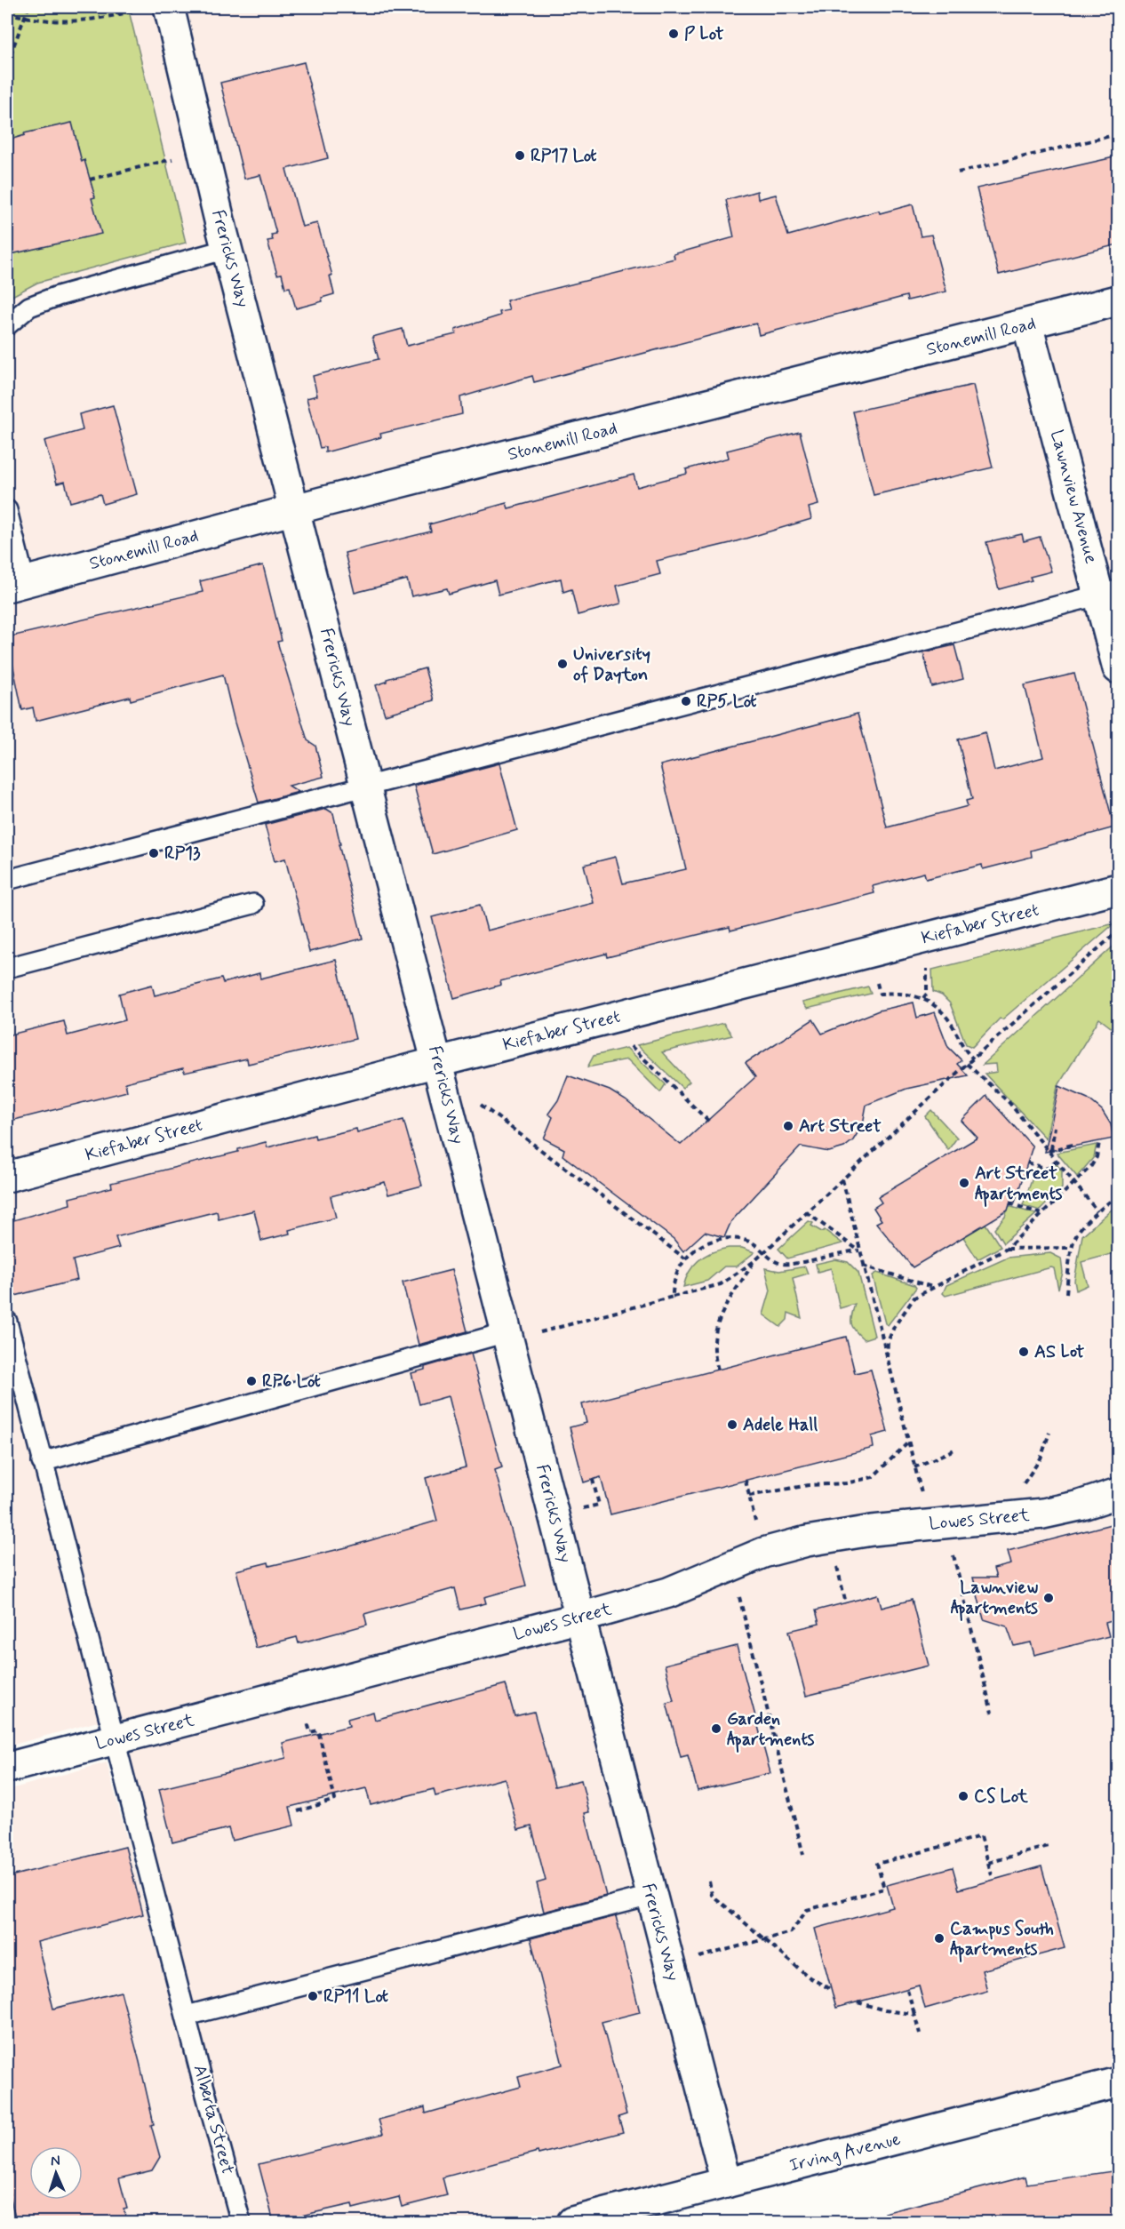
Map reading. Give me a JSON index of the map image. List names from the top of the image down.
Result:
{
  "streets": {
    "street": [
      "Frericks Way",
      "Stonemill Road",
      "Lawnview Avenue",
      "Kiefaber Street",
      "Lowes Street",
      "Irving Avenue"
    ],
    "lane": ["Alberta Street"]
  },
  "crossings": [
    ["Frericks Way", "Stonemill Road"],
    ["Frericks Way", "Kiefaber Street"],
    ["Frericks Way", "Lowes Street"],
    ["Frericks Way", "Irving Avenue"],
    ["Stonemill Road", "Lawnview Avenue"],
    ["Lowes Street", "Alberta Street"]
  ],
  "places": [
    "P Lot",
    "RP17 Lot",
    "University of Dayton",
    "RP5 Lot",
    "RP13",
    "Art Street",
    "Art Street Apartments",
    "AS Lot",
    "RP6 Lot",
    "Adele Hall",
    "Lawnview Apartments",
    "Garden Apartments",
    "CS Lot",
    "Campus South Apartments",
    "RP11 Lot"
  ],
  "north": "top"
}
